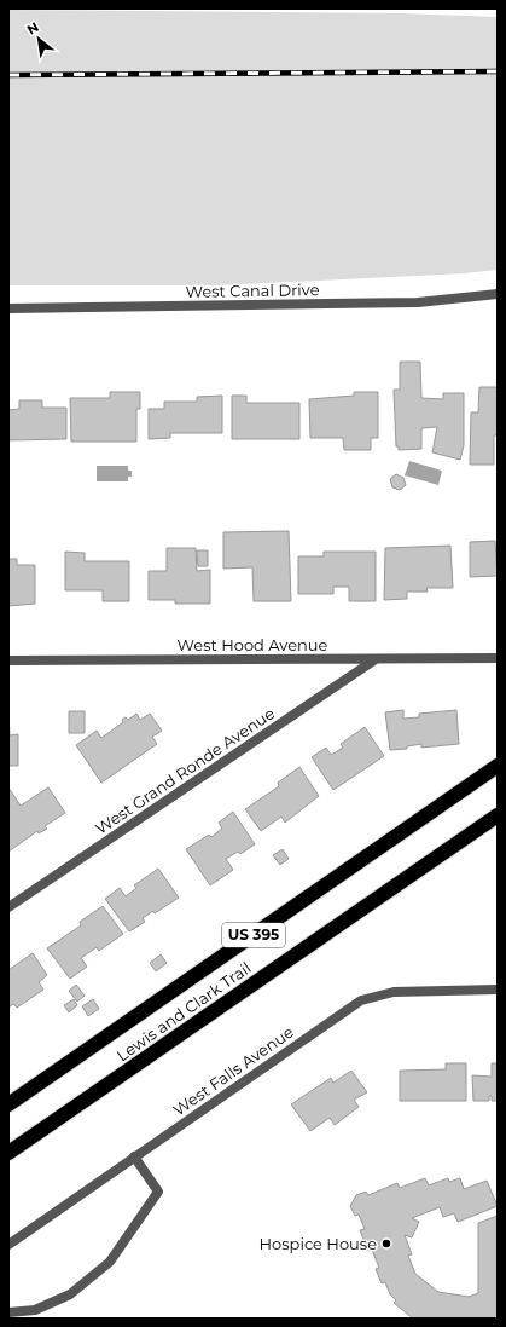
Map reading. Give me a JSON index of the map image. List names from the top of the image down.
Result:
{
  "streets": {
    "highway": ["US 395", "Lewis and Clark Trail"],
    "street": [
      "West Canal Drive",
      "West Hood Avenue",
      "West Grand Ronde Avenue",
      "West Falls Avenue"
    ]
  },
  "crossings": [
    ["West Hood Avenue", "West Grand Ronde Avenue"]
  ],
  "places": ["Hospice House"],
  "north": "top left"
}
